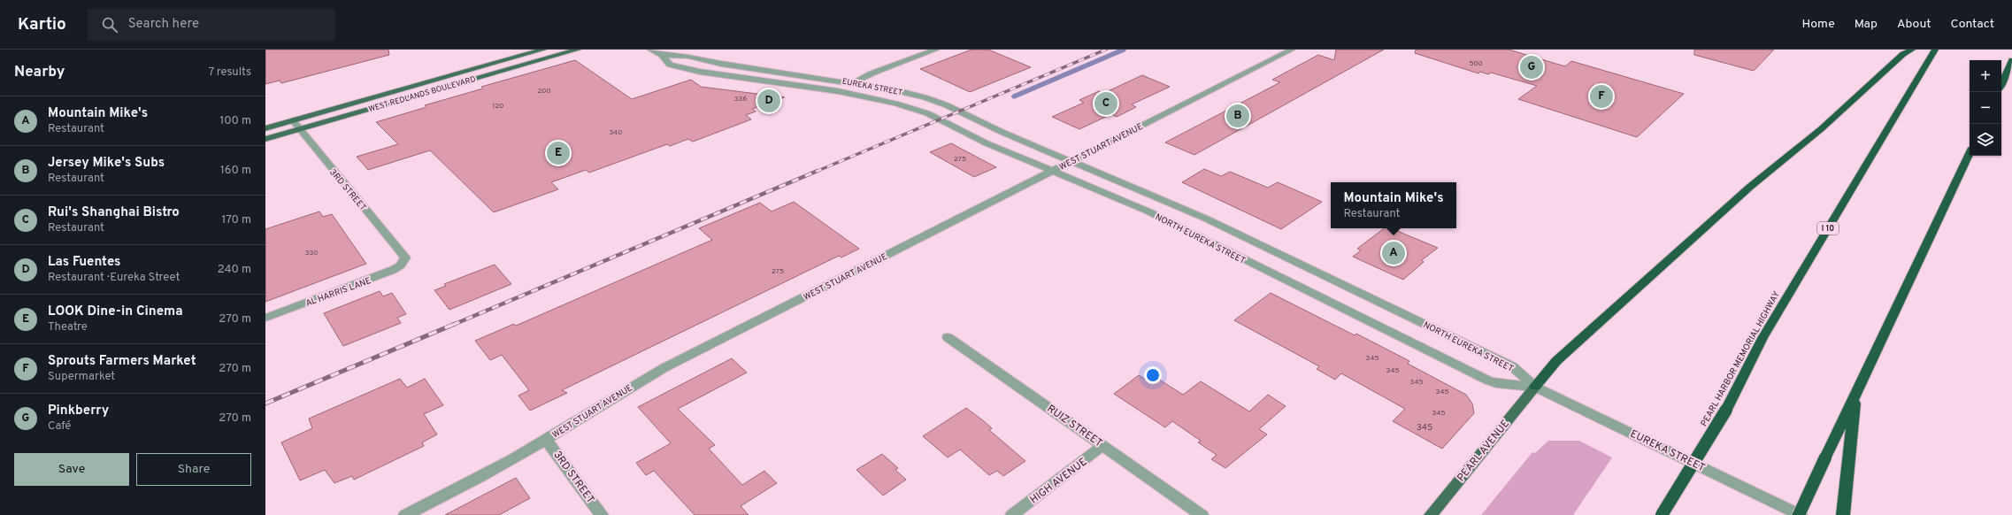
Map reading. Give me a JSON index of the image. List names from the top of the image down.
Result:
{
  "streets": {
    "highway": ["I 10", "PEARL HARBOR MEMORIAL HIGHWAY"],
    "main road": ["WEST REDLANDS BOULEVARD", "PEARL AVENUE"],
    "street": [
      "EUREKA STREET",
      "WEST STUART AVENUE",
      "3RD STREET",
      "NORTH EUREKA STREET",
      "AL HARRIS LANE",
      "RUIZ STREET",
      "HIGH AVENUE"
    ]
  },
  "crossings": [
    ["EUREKA STREET", "WEST STUART AVENUE"],
    ["EUREKA STREET", "NORTH EUREKA STREET"],
    ["EUREKA STREET", "PEARL AVENUE"],
    ["WEST REDLANDS BOULEVARD", "3RD STREET"],
    ["WEST STUART AVENUE", "3RD STREET"],
    ["WEST STUART AVENUE", "NORTH EUREKA STREET"],
    ["3RD STREET", "AL HARRIS LANE"],
    ["NORTH EUREKA STREET", "PEARL AVENUE"],
    ["RUIZ STREET", "HIGH AVENUE"]
  ],
  "house_numbers": [
    "500",
    "200",
    "336",
    "120",
    "340",
    "275",
    "330",
    "275",
    "345",
    "345",
    "345",
    "345",
    "345",
    "345"
  ],
  "page": {
    "header": "Kartio",
    "search": "Search here",
    "nav": [
      "Home",
      "Map",
      "About",
      "Contact"
    ],
    "heading": ["Nearby", "7 results"],
    "pins": [
      "G",
      "F",
      "D",
      "C",
      "B",
      "E",
      "A"
    ],
    "map_buttons": ["+", "−"],
    "list": [
      {
        "mark": "A",
        "name": "Mountain Mike's",
        "note": "Restaurant",
        "value": "100 m"
      },
      {
        "mark": "B",
        "name": "Jersey Mike's Subs",
        "note": "Restaurant",
        "value": "160 m"
      },
      {
        "mark": "C",
        "name": "Rui's Shanghai Bistro",
        "note": "Restaurant",
        "value": "170 m"
      },
      {
        "mark": "D",
        "name": "Las Fuentes",
        "note": "Restaurant · Eureka Street",
        "value": "240 m"
      },
      {
        "mark": "E",
        "name": "LOOK Dine-in Cinema",
        "note": "Theatre",
        "value": "270 m"
      },
      {
        "mark": "F",
        "name": "Sprouts Farmers Market",
        "note": "Supermarket",
        "value": "270 m"
      },
      {
        "mark": "G",
        "name": "Pinkberry",
        "note": "Café",
        "value": "270 m"
      }
    ],
    "popup": ["Mountain Mike's", "Restaurant"],
    "buttons": ["Save", "Share"]
  }
}
